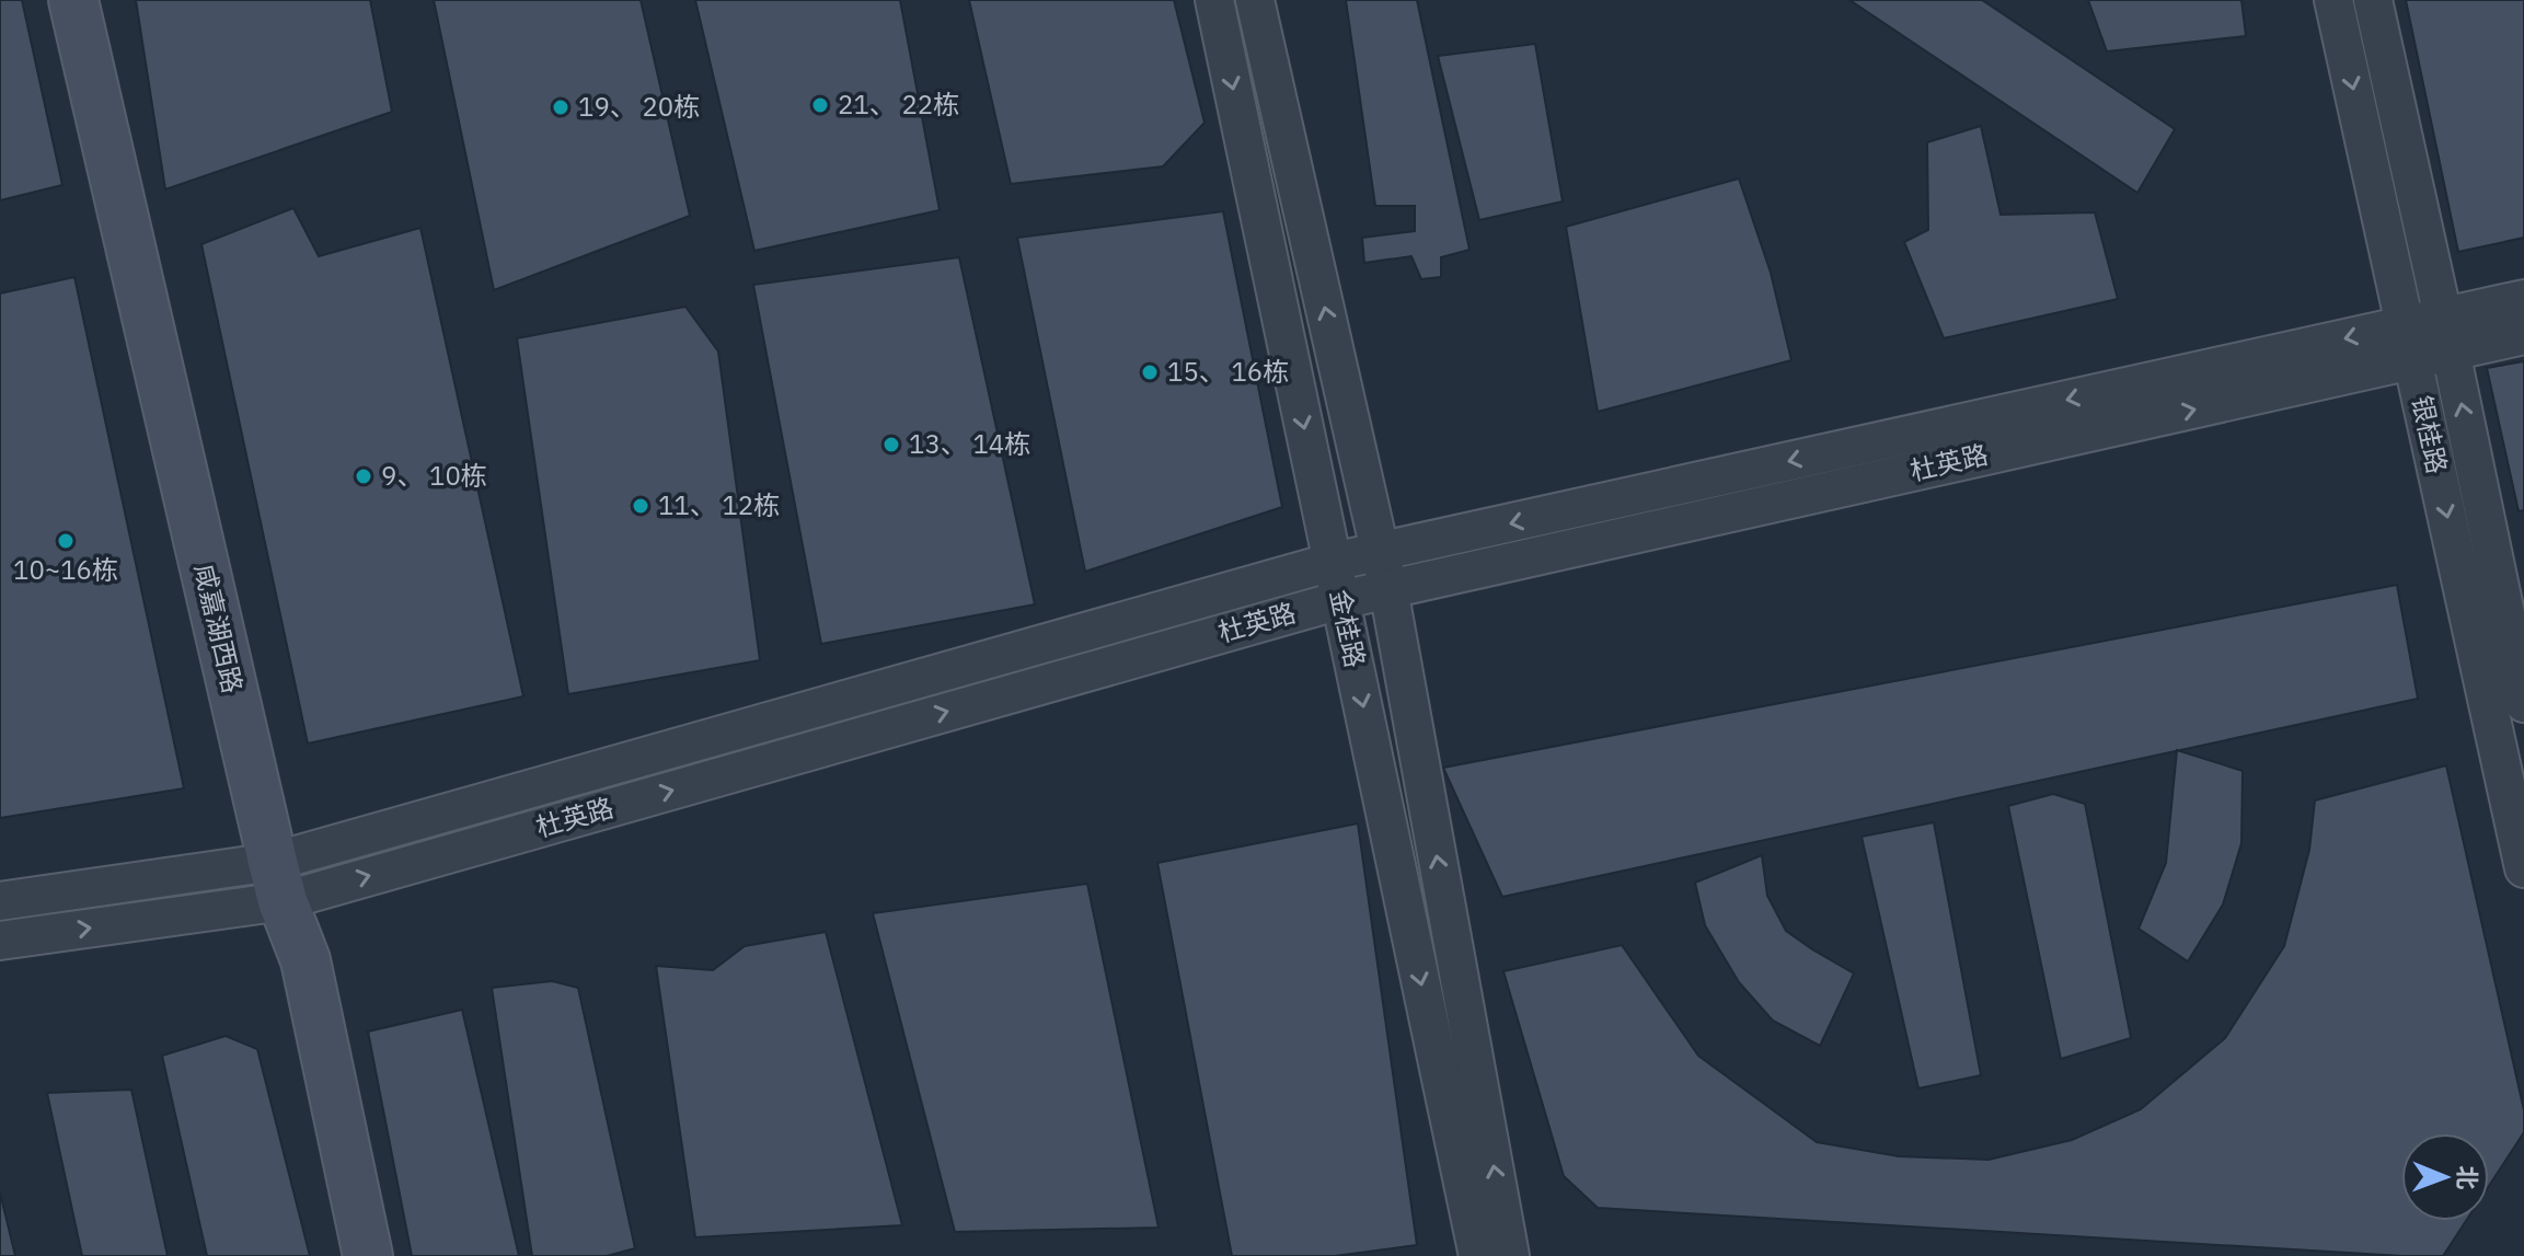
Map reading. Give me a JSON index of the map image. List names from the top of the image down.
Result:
{
  "streets": {
    "main road": ["咸嘉湖西路"],
    "street": ["银桂路", "杜英路", "金桂路"]
  },
  "crossings": [
    ["银桂路", "杜英路"],
    ["杜英路", "咸嘉湖西路"],
    ["杜英路", "金桂路"]
  ],
  "places": [
    "21、 22栋",
    "19、 20栋",
    "15、 16栋",
    "13、 14栋",
    "9、 10栋",
    "11、 12栋",
    "10~16栋"
  ],
  "north": "right"
}
